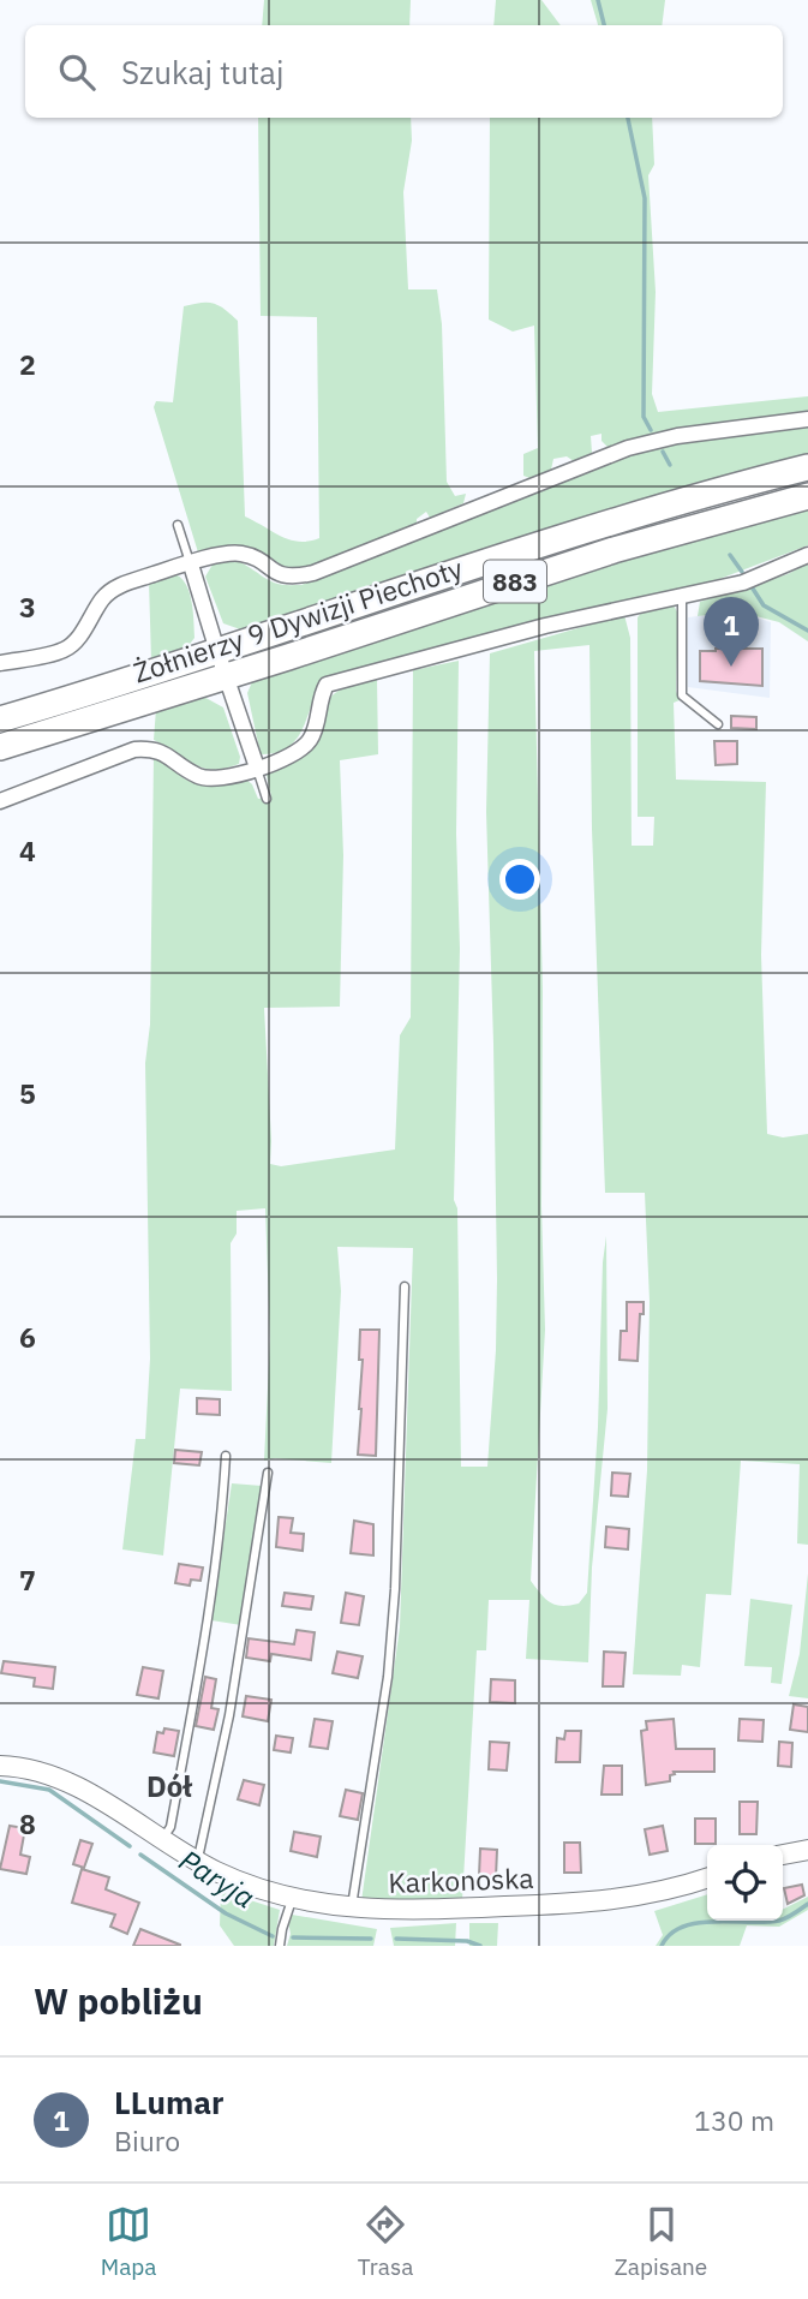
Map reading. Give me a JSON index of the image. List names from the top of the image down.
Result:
{
  "streets": {
    "highway": ["883", "Żołnierzy 9 Dywizji Piechoty"],
    "street": ["Karkonoska"]
  },
  "districts": ["Dół"],
  "water": ["Paryja"],
  "page": {
    "search": "Szukaj tutaj",
    "pins": "1",
    "heading": "W pobliżu",
    "list": [
      {
        "mark": "1",
        "name": "LLumar",
        "note": "Biuro",
        "value": "130 m"
      }
    ],
    "nav": ["Mapa", "Trasa", "Zapisane"]
  },
  "grid": {
    "rows": [
      "2",
      "3",
      "4",
      "5",
      "6",
      "7",
      "8"
    ]
  }
}
